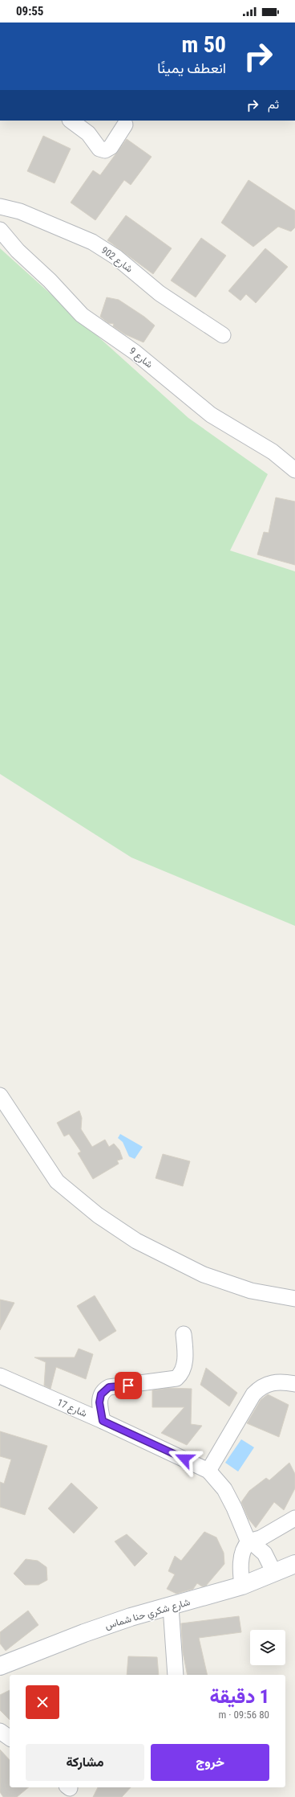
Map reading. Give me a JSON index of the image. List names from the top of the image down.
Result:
{
  "streets": {
    "street": [
      "شارع 902",
      "شارع 9",
      "شارع 17",
      "شارع شكري حنا شماس"
    ]
  },
  "page": {
    "status": "09:55",
    "turn": ["50 m", "انعطف يمينًا"],
    "then": "ثم",
    "heading": ["1 دقيقة", "80 m · 09:56"],
    "buttons": ["خروج", "مشاركة"]
  }
}
